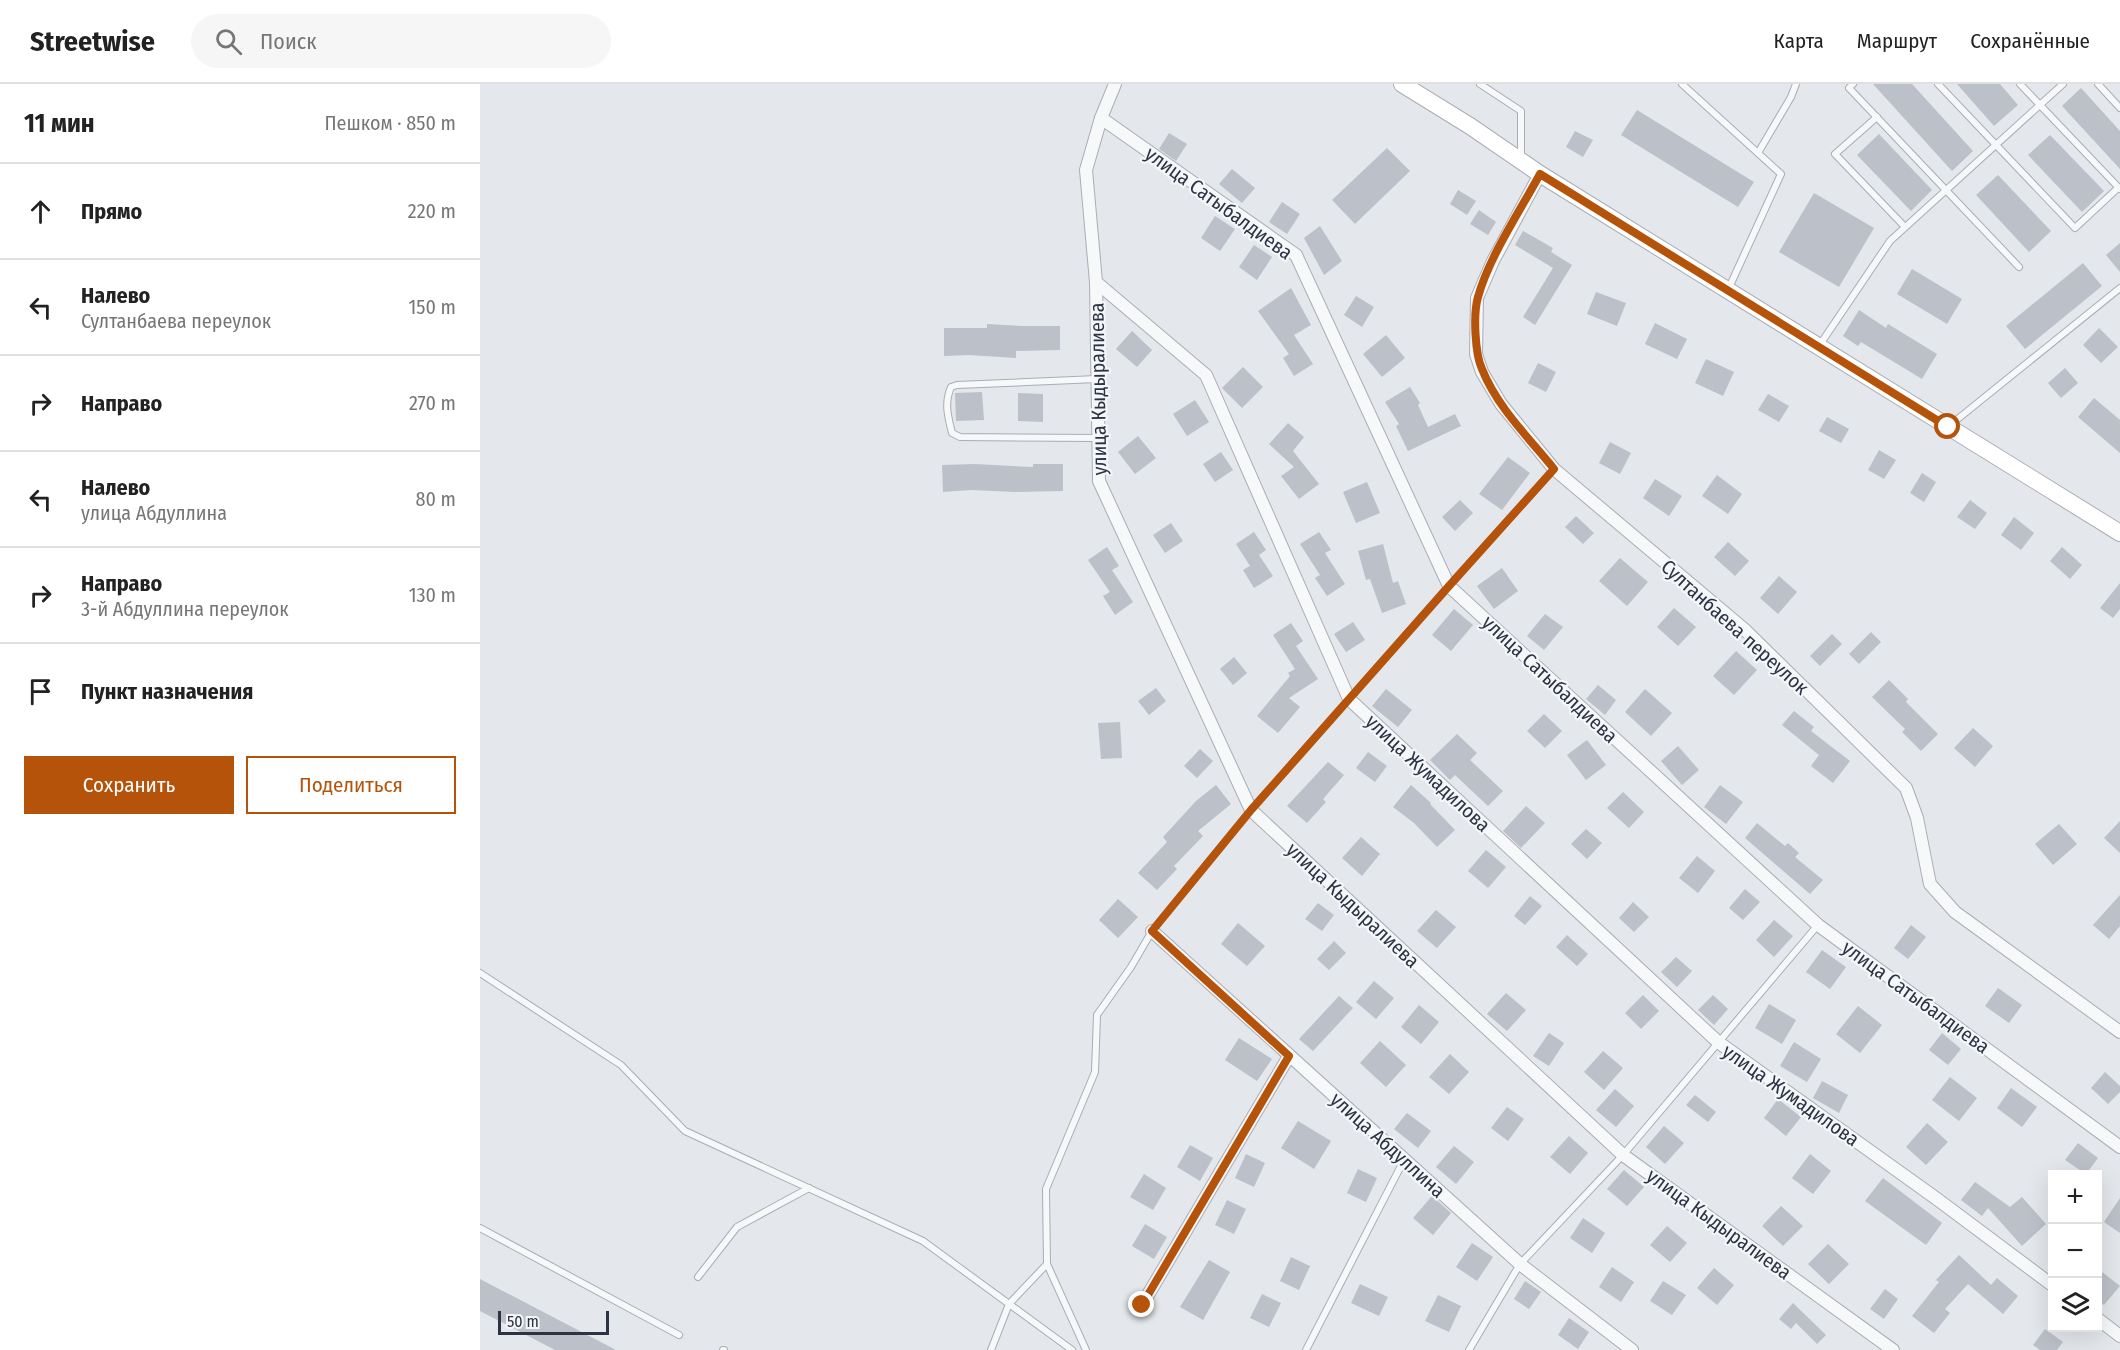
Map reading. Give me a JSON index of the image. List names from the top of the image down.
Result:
{
  "streets": {
    "street": [
      "улица Сатыбалдиева",
      "улица Кыдыралиева",
      "Султанбаева переулок",
      "улица Жумадилова",
      "улица Абдуллина"
    ]
  },
  "crossings": [
    ["улица Кыдыралиева", "улица Жумадилова"]
  ],
  "scale_bar": "50 m",
  "page": {
    "header": "Streetwise",
    "search": "Поиск",
    "nav": ["Карта", "Маршрут", "Сохранённые"],
    "heading": ["11 мин", "Пешком · 850 m"],
    "list": [
      ["Прямо", "220 m"],
      ["Налево", "Султанбаева переулок", "150 m"],
      ["Направо", "270 m"],
      ["Налево", "улица Абдуллина", "80 m"],
      ["Направо", "3-й Абдуллина переулок", "130 m"],
      "Пункт назначения"
    ],
    "buttons": ["Сохранить", "Поделиться"],
    "map_buttons": ["+", "−"],
    "scale": "50 m"
  }
}
